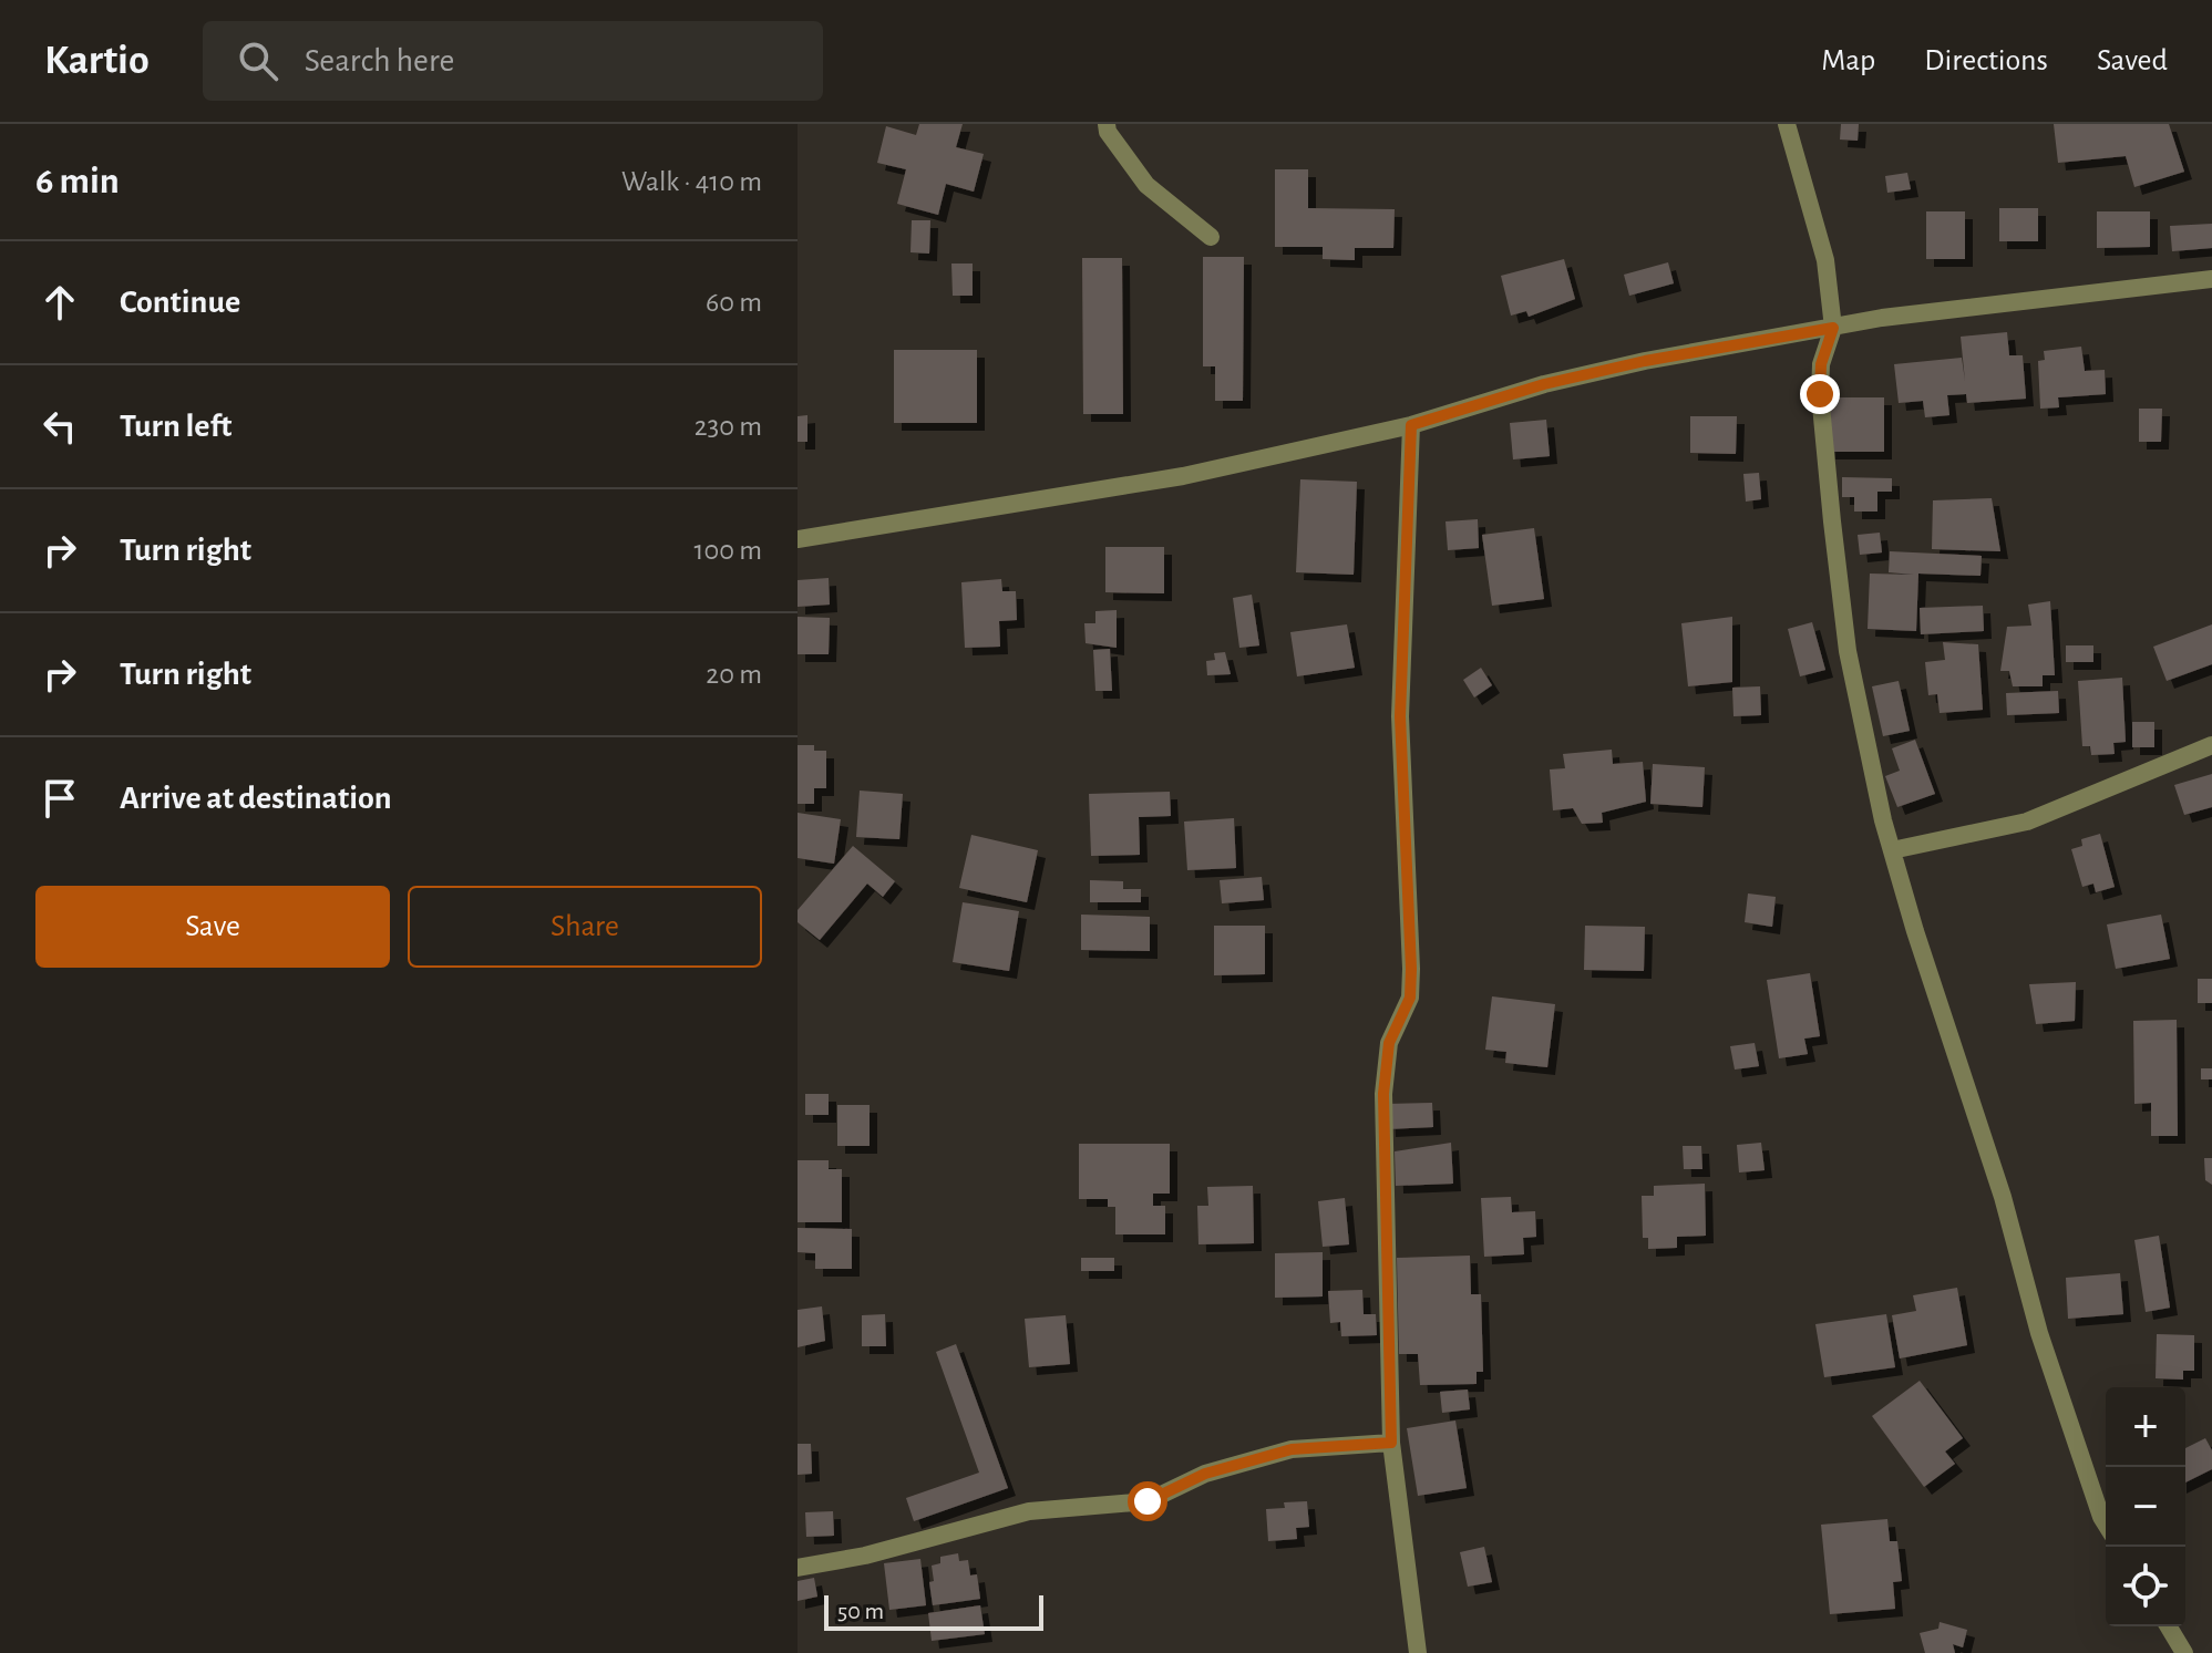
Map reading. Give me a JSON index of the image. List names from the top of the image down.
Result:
{
  "scale_bar": "50 m",
  "page": {
    "header": "Kartio",
    "search": "Search here",
    "nav": ["Map", "Directions", "Saved"],
    "heading": ["6 min", "Walk · 410 m"],
    "list": [
      ["Continue", "60 m"],
      ["Turn left", "230 m"],
      ["Turn right", "100 m"],
      ["Turn right", "20 m"],
      "Arrive at destination"
    ],
    "buttons": ["Save", "Share"],
    "map_buttons": ["+", "−"],
    "scale": "50 m"
  }
}
